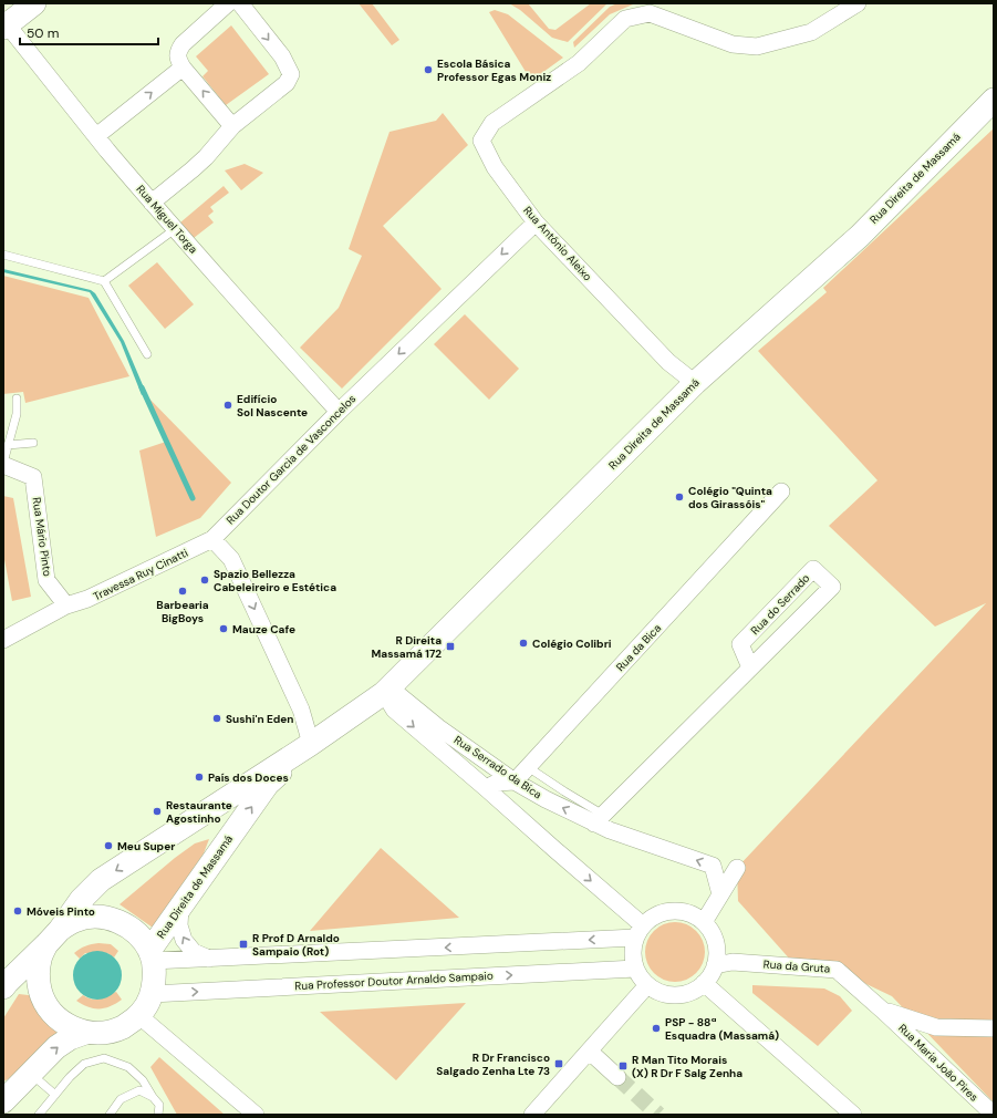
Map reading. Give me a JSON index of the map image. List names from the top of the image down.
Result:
{
  "streets": {
    "main road": ["Rua Direita de Massamá"],
    "street": [
      "Rua Miguel Torga",
      "Rua António Aleixo",
      "Rua Doutor Garcia de Vasconcelos",
      "Rua Mário Pinto",
      "Travessa Ruy Cinatti",
      "Rua do Serrado",
      "Rua da Bica",
      "Rua Serrado da Bica",
      "Rua da Gruta",
      "Rua Professor Doutor Arnaldo Sampaio",
      "Rua Maria João Pires"
    ]
  },
  "crossings": [
    ["Rua Direita de Massamá", "Rua António Aleixo"],
    ["Rua Direita de Massamá", "Rua Serrado da Bica"],
    ["Rua Direita de Massamá", "Rua Professor Doutor Arnaldo Sampaio"],
    ["Rua Miguel Torga", "Rua Doutor Garcia de Vasconcelos"],
    ["Rua António Aleixo", "Rua Doutor Garcia de Vasconcelos"],
    ["Rua Doutor Garcia de Vasconcelos", "Travessa Ruy Cinatti"],
    ["Rua Mário Pinto", "Travessa Ruy Cinatti"],
    ["Rua do Serrado", "Rua Serrado da Bica"],
    ["Rua da Bica", "Rua Serrado da Bica"],
    ["Rua Serrado da Bica", "Rua da Gruta"],
    ["Rua Serrado da Bica", "Rua Professor Doutor Arnaldo Sampaio"],
    ["Rua da Gruta", "Rua Professor Doutor Arnaldo Sampaio"],
    ["Rua da Gruta", "Rua Maria João Pires"]
  ],
  "one_way": ["Rua Doutor Garcia de Vasconcelos"],
  "places": {
    "other": [
      "Escola Básica Professor Egas Moniz",
      "Edifício Sol Nascente",
      "Colégio \"Quinta dos Girassóis\"",
      "Spazio Bellezza Cabeleireiro e Estética",
      "Barbearia BigBoys",
      "Mauze Cafe",
      "Colégio Colibri",
      "Sushi'n Eden",
      "País dos Doces",
      "Restaurante Agostinho",
      "Meu Super",
      "Móveis Pinto",
      "PSP - 88ª Esquadra (Massamá)"
    ],
    "transit": [
      "R Direita Massamá 172",
      "R Prof D Arnaldo Sampaio (Rot)",
      "R Dr Francisco Salgado Zenha Lte 73",
      "R Man Tito Morais (X) R Dr F Salg Zenha"
    ]
  },
  "scale_bar": "50 m"
}
